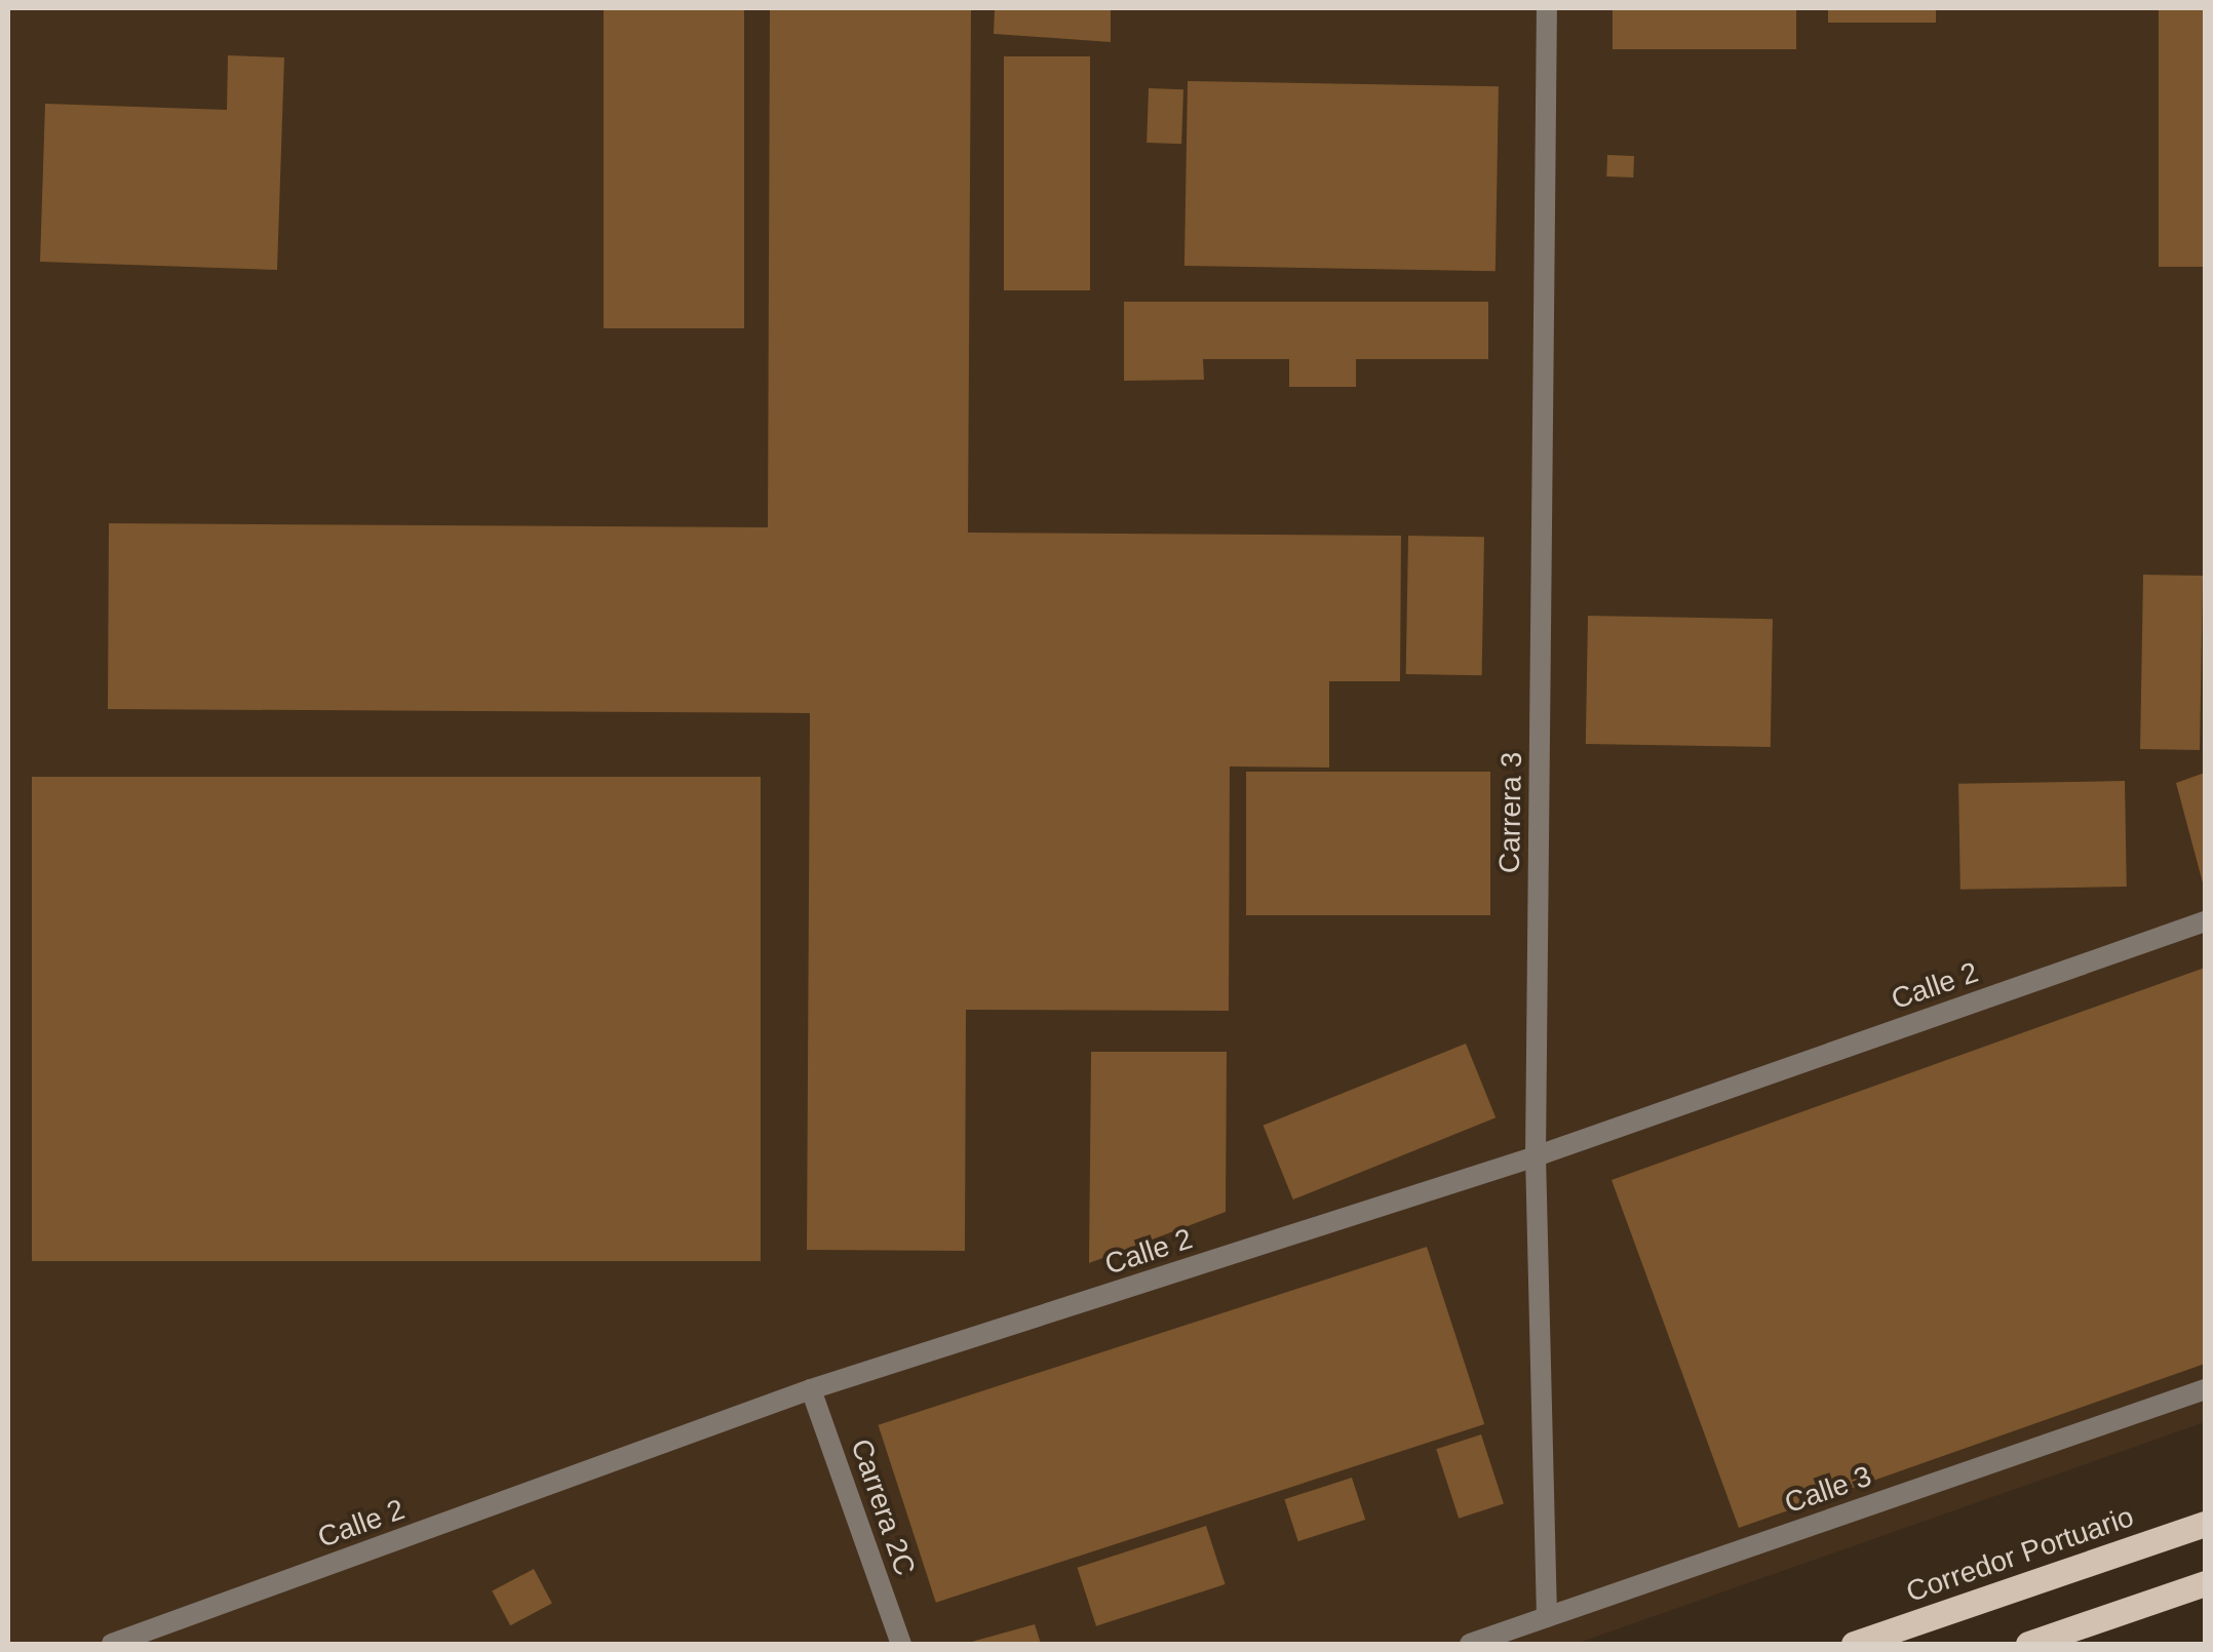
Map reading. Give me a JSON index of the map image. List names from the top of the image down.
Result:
{
  "streets": {
    "main road": ["Corredor Portuario"],
    "street": [
      "Carrera 3",
      "Calle 2",
      "Calle 3",
      "Carrera 2C"
    ]
  },
  "crossings": [
    ["Carrera 3", "Calle 2"],
    ["Carrera 3", "Calle 3"],
    ["Calle 2", "Carrera 2C"]
  ]
}
